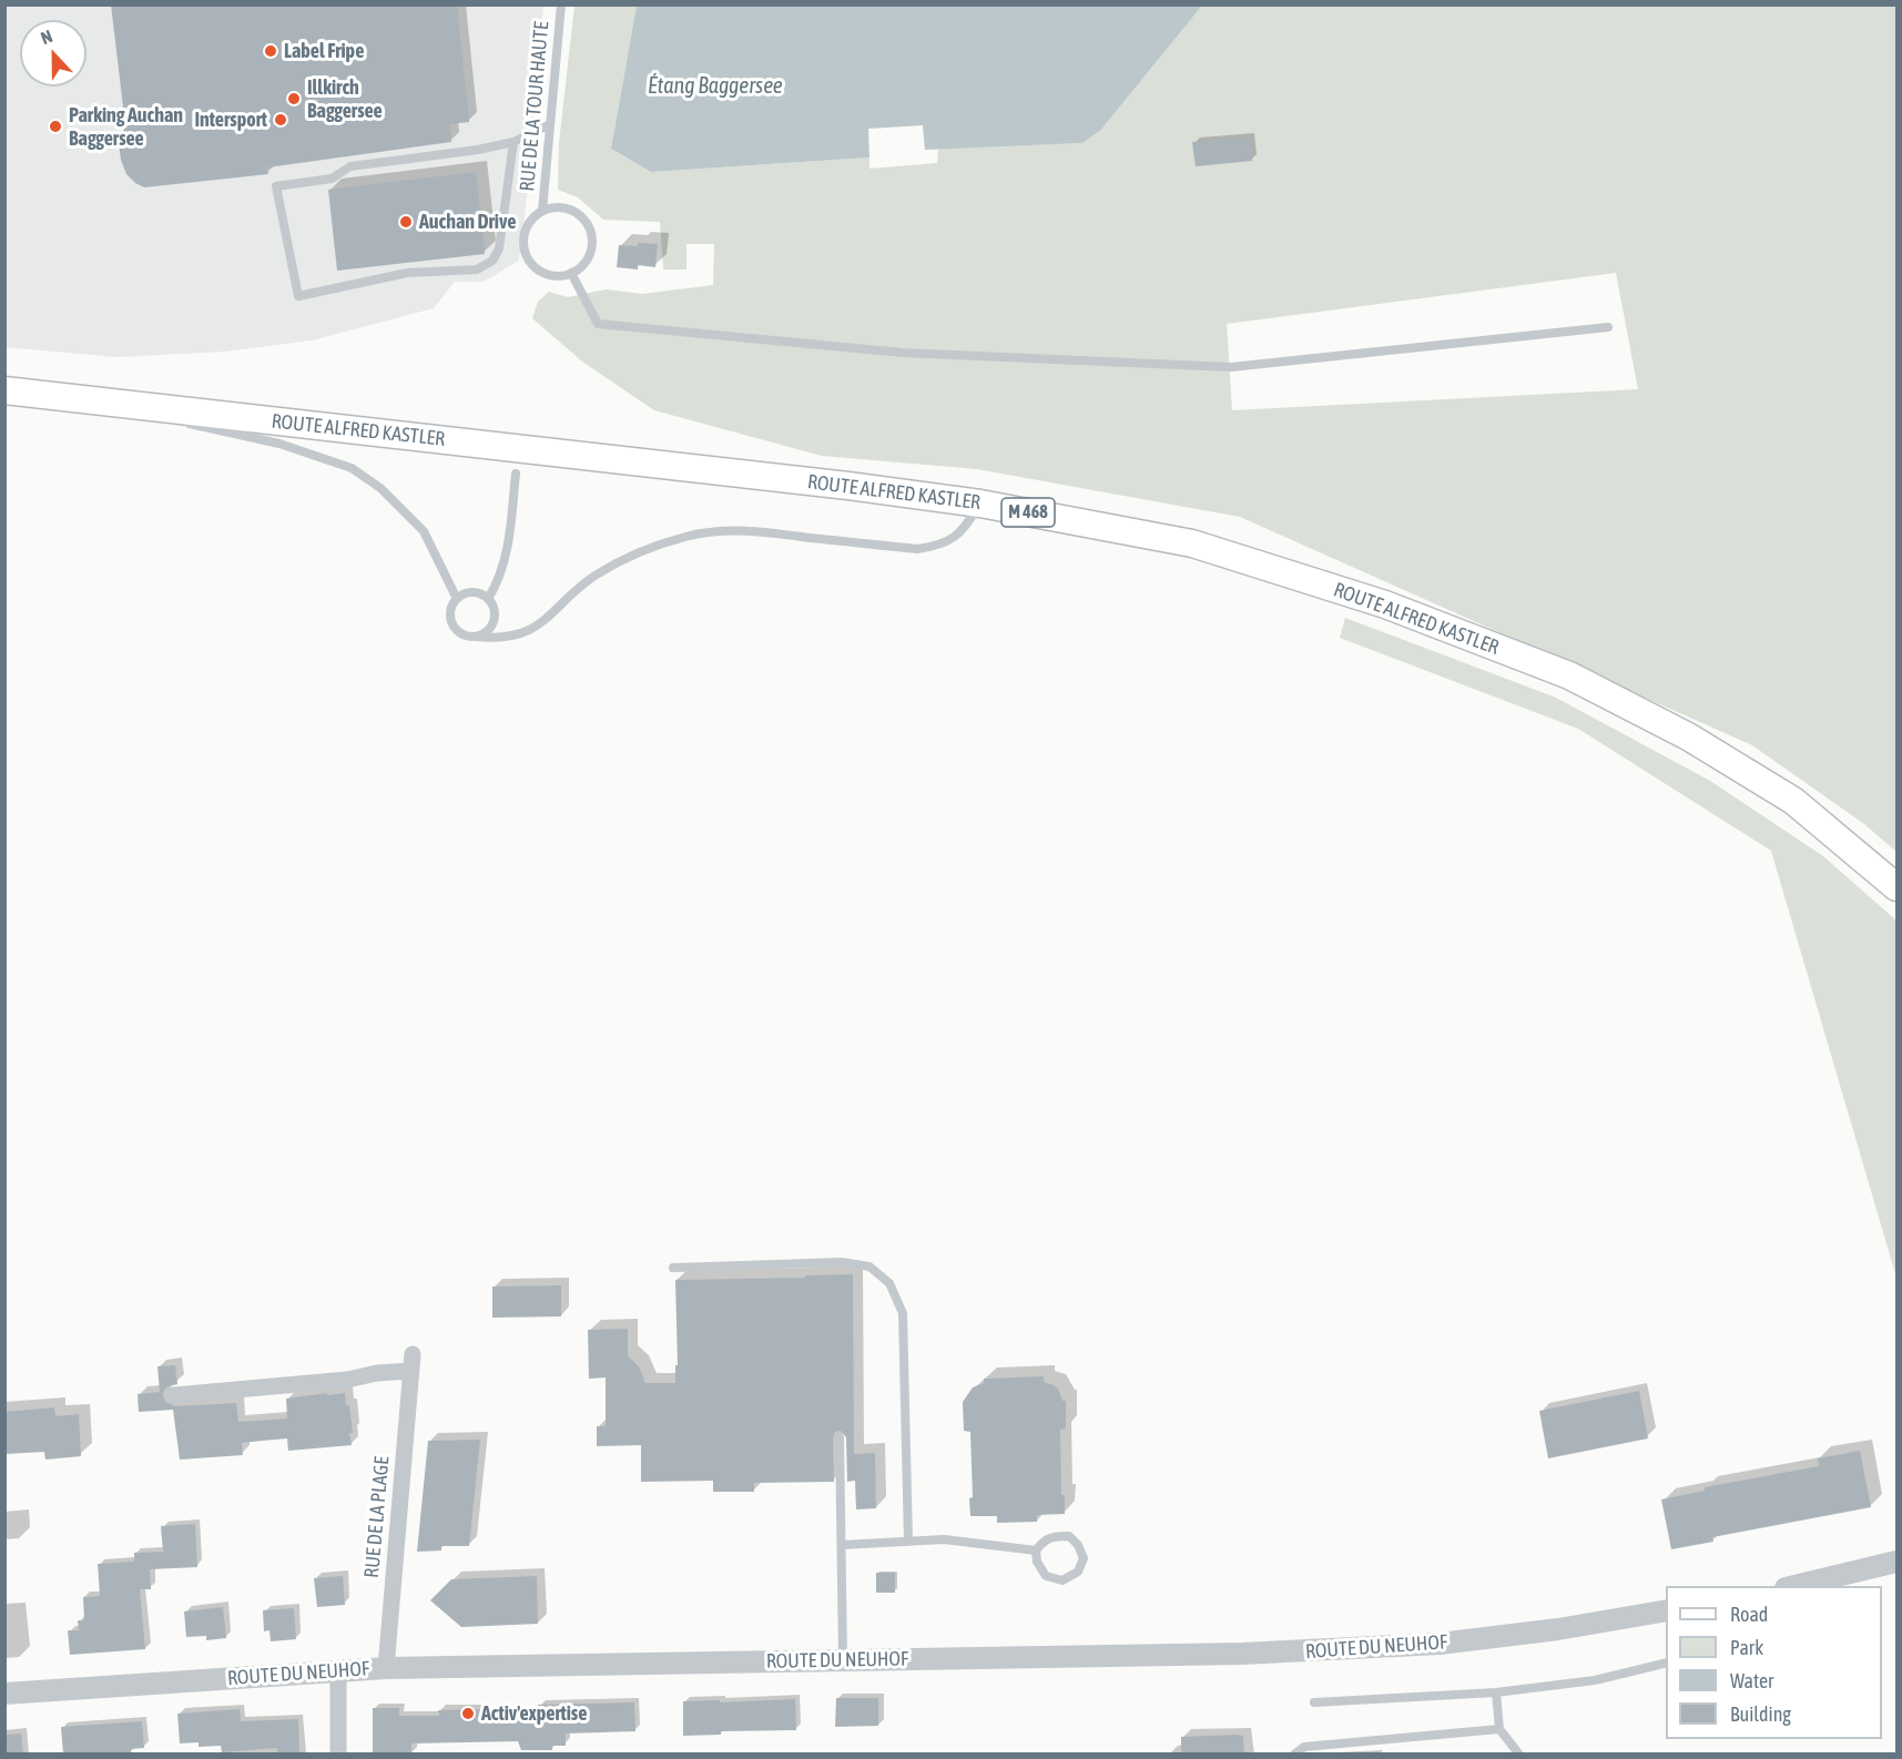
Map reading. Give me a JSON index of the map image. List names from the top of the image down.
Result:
{
  "streets": {
    "main road": ["ROUTE ALFRED KASTLER", "M 468"],
    "street": ["RUE DE LA PLAGE", "ROUTE DU NEUHOF"],
    "lane": ["RUE DE LA TOUR HAUTE"]
  },
  "crossings": [
    ["RUE DE LA PLAGE", "ROUTE DU NEUHOF"]
  ],
  "water": ["Étang Baggersee"],
  "places": [
    "Label Fripe",
    "Illkirch Baggersee",
    "Intersport",
    "Parking Auchan Baggersee",
    "Auchan Drive",
    "Activ'expertise"
  ],
  "legend": [
    "Road",
    "Park",
    "Water",
    "Building"
  ],
  "north": "top"
}
